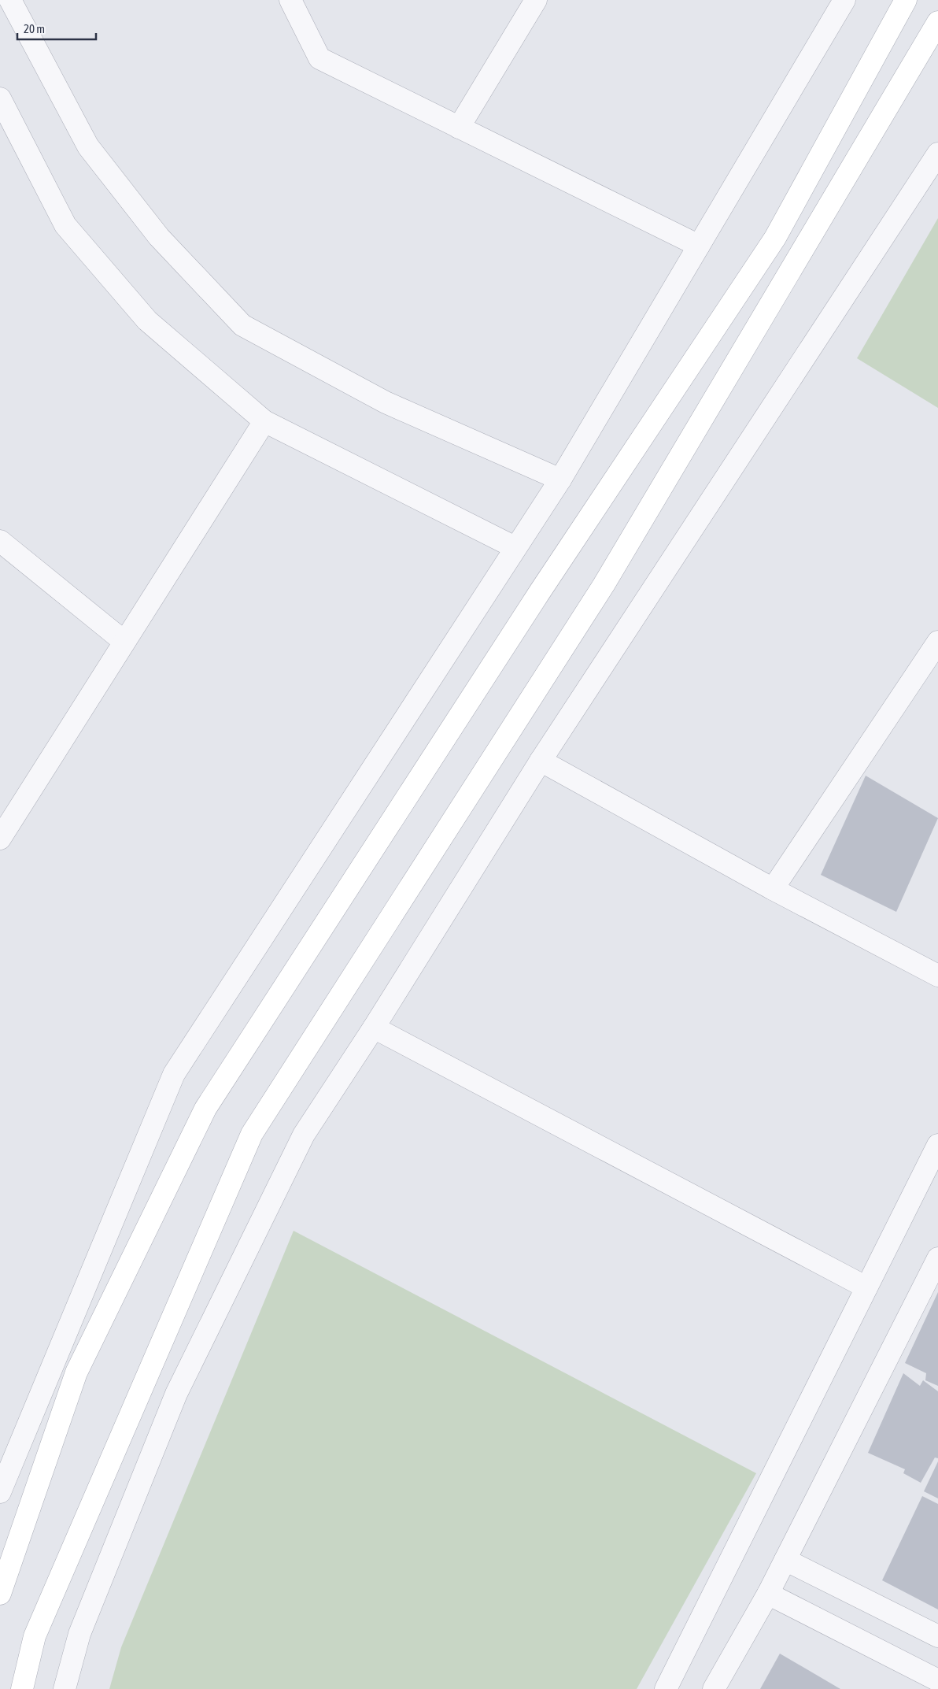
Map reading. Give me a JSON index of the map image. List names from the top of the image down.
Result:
{
  "scale_bar": "20 m"
}
